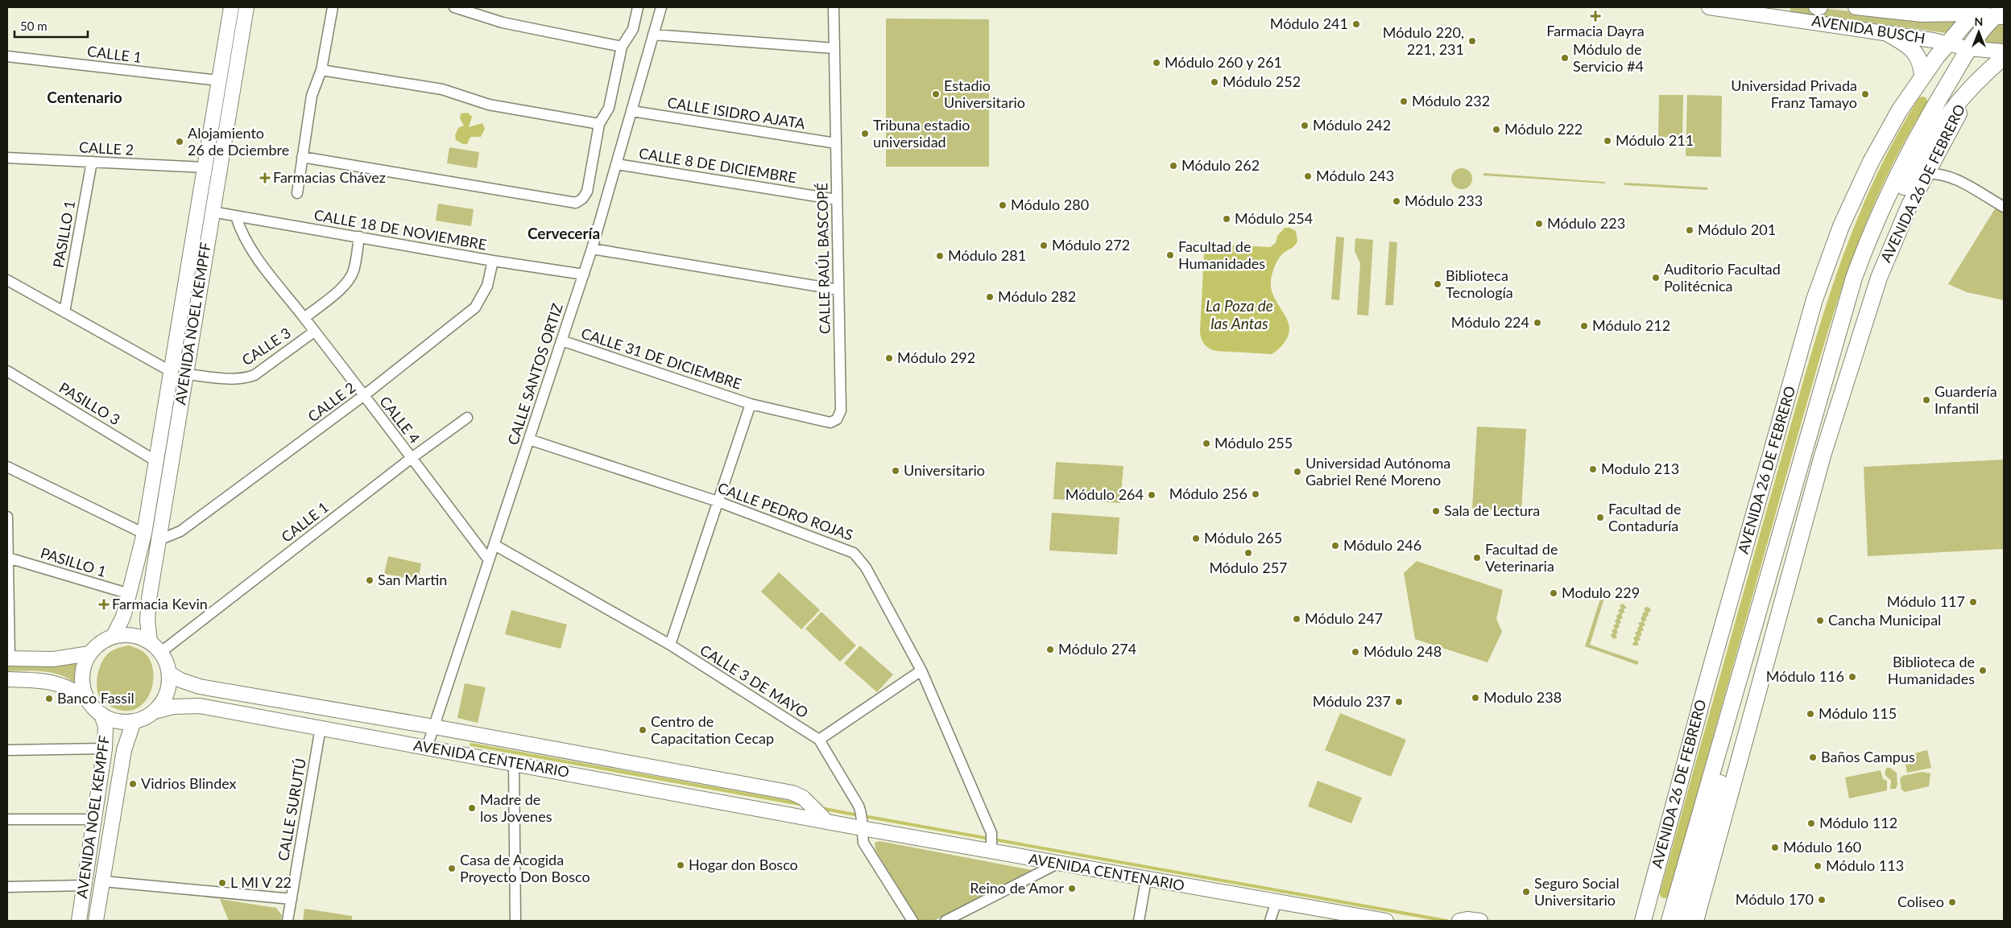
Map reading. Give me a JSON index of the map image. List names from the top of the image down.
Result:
{
  "streets": {
    "main road": [
      "AVENIDA BUSCH",
      "AVENIDA 26 DE FEBRERO",
      "AVENIDA NOEL KEMPFF",
      "AVENIDA CENTENARIO"
    ],
    "street": [
      "CALLE 1",
      "CALLE ISIDRO AJATA",
      "CALLE 2",
      "CALLE 8 DE DICIEMBRE",
      "CALLE 18 DE NOVIEMBRE",
      "PASILLO 1",
      "CALLE RAÚL BASCOPÉ",
      "CALLE 3",
      "CALLE 31 DE DICIEMBRE",
      "CALLE SANTOS ORTIZ",
      "PASILLO 3",
      "CALLE 4",
      "CALLE PEDRO ROJAS",
      "CALLE 3 DE MAYO",
      "CALLE SURUTÚ"
    ]
  },
  "crossings": [
    ["AVENIDA BUSCH", "AVENIDA 26 DE FEBRERO"],
    ["CALLE 1", "AVENIDA NOEL KEMPFF"],
    ["CALLE 1", "CALLE 4"],
    ["CALLE 1", "AVENIDA CENTENARIO"],
    ["CALLE ISIDRO AJATA", "CALLE RAÚL BASCOPÉ"],
    ["CALLE ISIDRO AJATA", "CALLE SANTOS ORTIZ"],
    ["CALLE 2", "CALLE 18 DE NOVIEMBRE"],
    ["CALLE 2", "PASILLO 1"],
    ["CALLE 2", "AVENIDA NOEL KEMPFF"],
    ["CALLE 2", "CALLE 4"],
    ["CALLE 8 DE DICIEMBRE", "CALLE RAÚL BASCOPÉ"],
    ["CALLE 8 DE DICIEMBRE", "CALLE SANTOS ORTIZ"],
    ["CALLE 18 DE NOVIEMBRE", "AVENIDA NOEL KEMPFF"],
    ["CALLE 18 DE NOVIEMBRE", "CALLE 3"],
    ["CALLE 18 DE NOVIEMBRE", "CALLE SANTOS ORTIZ"],
    ["CALLE 18 DE NOVIEMBRE", "CALLE 4"],
    ["PASILLO 1", "AVENIDA NOEL KEMPFF"],
    ["CALLE RAÚL BASCOPÉ", "CALLE 31 DE DICIEMBRE"],
    ["AVENIDA NOEL KEMPFF", "CALLE 3"],
    ["AVENIDA NOEL KEMPFF", "PASILLO 3"],
    ["AVENIDA NOEL KEMPFF", "AVENIDA CENTENARIO"],
    ["CALLE 3", "CALLE 4"],
    ["CALLE 31 DE DICIEMBRE", "CALLE SANTOS ORTIZ"],
    ["CALLE SANTOS ORTIZ", "CALLE 4"],
    ["CALLE SANTOS ORTIZ", "CALLE PEDRO ROJAS"],
    ["CALLE SANTOS ORTIZ", "CALLE 3 DE MAYO"],
    ["CALLE SANTOS ORTIZ", "AVENIDA CENTENARIO"],
    ["CALLE PEDRO ROJAS", "AVENIDA CENTENARIO"],
    ["CALLE 3 DE MAYO", "AVENIDA CENTENARIO"],
    ["AVENIDA CENTENARIO", "CALLE SURUTÚ"]
  ],
  "districts": ["Centenario", "Cervecería"],
  "water": ["La Poza de las Antas"],
  "places": {
    "health": ["Farmacia Dayra", "Farmacias Chávez", "Farmacia Kevin"],
    "other": [
      "Módulo 241",
      "Módulo 220, 221, 231",
      "Módulo de Servicio #4",
      "Módulo 260 y 261",
      "Módulo 252",
      "Estadio Universitario",
      "Universidad Privada Franz Tamayo",
      "Módulo 232",
      "Módulo 242",
      "Módulo 222",
      "Tribuna estadio universidad",
      "Módulo 211",
      "Alojamiento 26 de Dciembre",
      "Módulo 262",
      "Módulo 243",
      "Módulo 233",
      "Módulo 280",
      "Módulo 254",
      "Módulo 223",
      "Módulo 201",
      "Módulo 272",
      "Facultad de Humanidades",
      "Módulo 281",
      "Auditorio Facultad Politécnica",
      "Biblioteca Tecnología",
      "Módulo 282",
      "Módulo 224",
      "Módulo 212",
      "Módulo 292",
      "Guardería Infantil",
      "Módulo 255",
      "Modulo 213",
      "Universitario",
      "Universidad Autónoma Gabriel René Moreno",
      "Módulo 256",
      "Módulo 264",
      "Sala de Lectura",
      "Facultad de Contaduría",
      "Módulo 265",
      "Módulo 246",
      "Módulo 257",
      "Facultad de Veterinaria",
      "San Martin",
      "Modulo 229",
      "Módulo 117",
      "Módulo 247",
      "Cancha Municipal",
      "Módulo 274",
      "Módulo 248",
      "Biblioteca de Humanidades",
      "Módulo 116",
      "Modulo 238",
      "Banco Fassil",
      "Módulo 237",
      "Módulo 115",
      "Centro de Capacitation Cecap",
      "Baños Campus",
      "Vidrios Blindex",
      "Madre de los Jovenes",
      "Módulo 112",
      "Módulo 160",
      "Hogar don Bosco",
      "Módulo 113",
      "Casa de Acogida Proyecto Don Bosco",
      "L MI V 22",
      "Reino de Amor",
      "Seguro Social Universitario",
      "Módulo 170",
      "Coliseo"
    ]
  },
  "scale_bar": "50 m",
  "north": "top"
}
